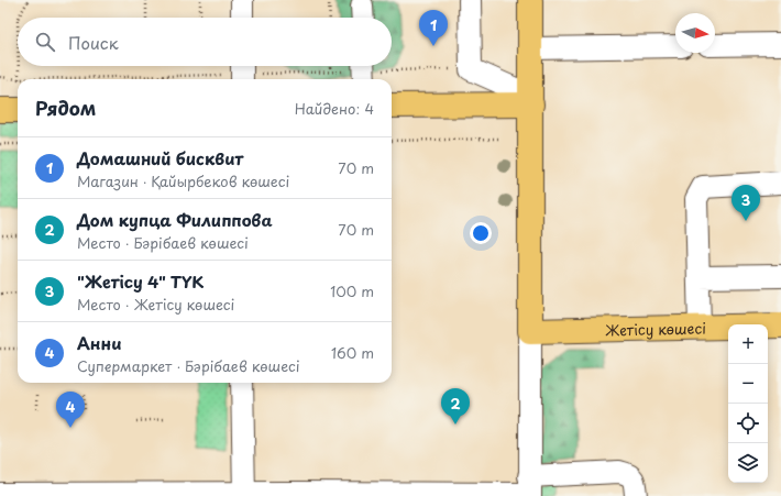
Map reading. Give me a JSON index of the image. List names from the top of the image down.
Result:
{
  "streets": {
    "main road": ["Жетісу көшесі"]
  },
  "north": "right",
  "page": {
    "pins": [
      "1",
      "3",
      "2",
      "4"
    ],
    "search": "Поиск",
    "heading": ["Рядом", "Найдено: 4"],
    "list": [
      {
        "mark": "1",
        "name": "Домашний бисквит",
        "note": "Магазин · Қайырбеков көшесі",
        "value": "70 m"
      },
      {
        "mark": "2",
        "name": "Дом купца Филиппова",
        "note": "Место · Бәрібаев көшесі",
        "value": "70 m"
      },
      {
        "mark": "3",
        "name": "\"Жетісу 4\" ТҮК",
        "note": "Место · Жетісу көшесі",
        "value": "100 m"
      },
      {
        "mark": "4",
        "name": "Анни",
        "note": "Супермаркет · Бәрібаев көшесі",
        "value": "160 m"
      }
    ],
    "map_buttons": ["+", "−"]
  }
}
